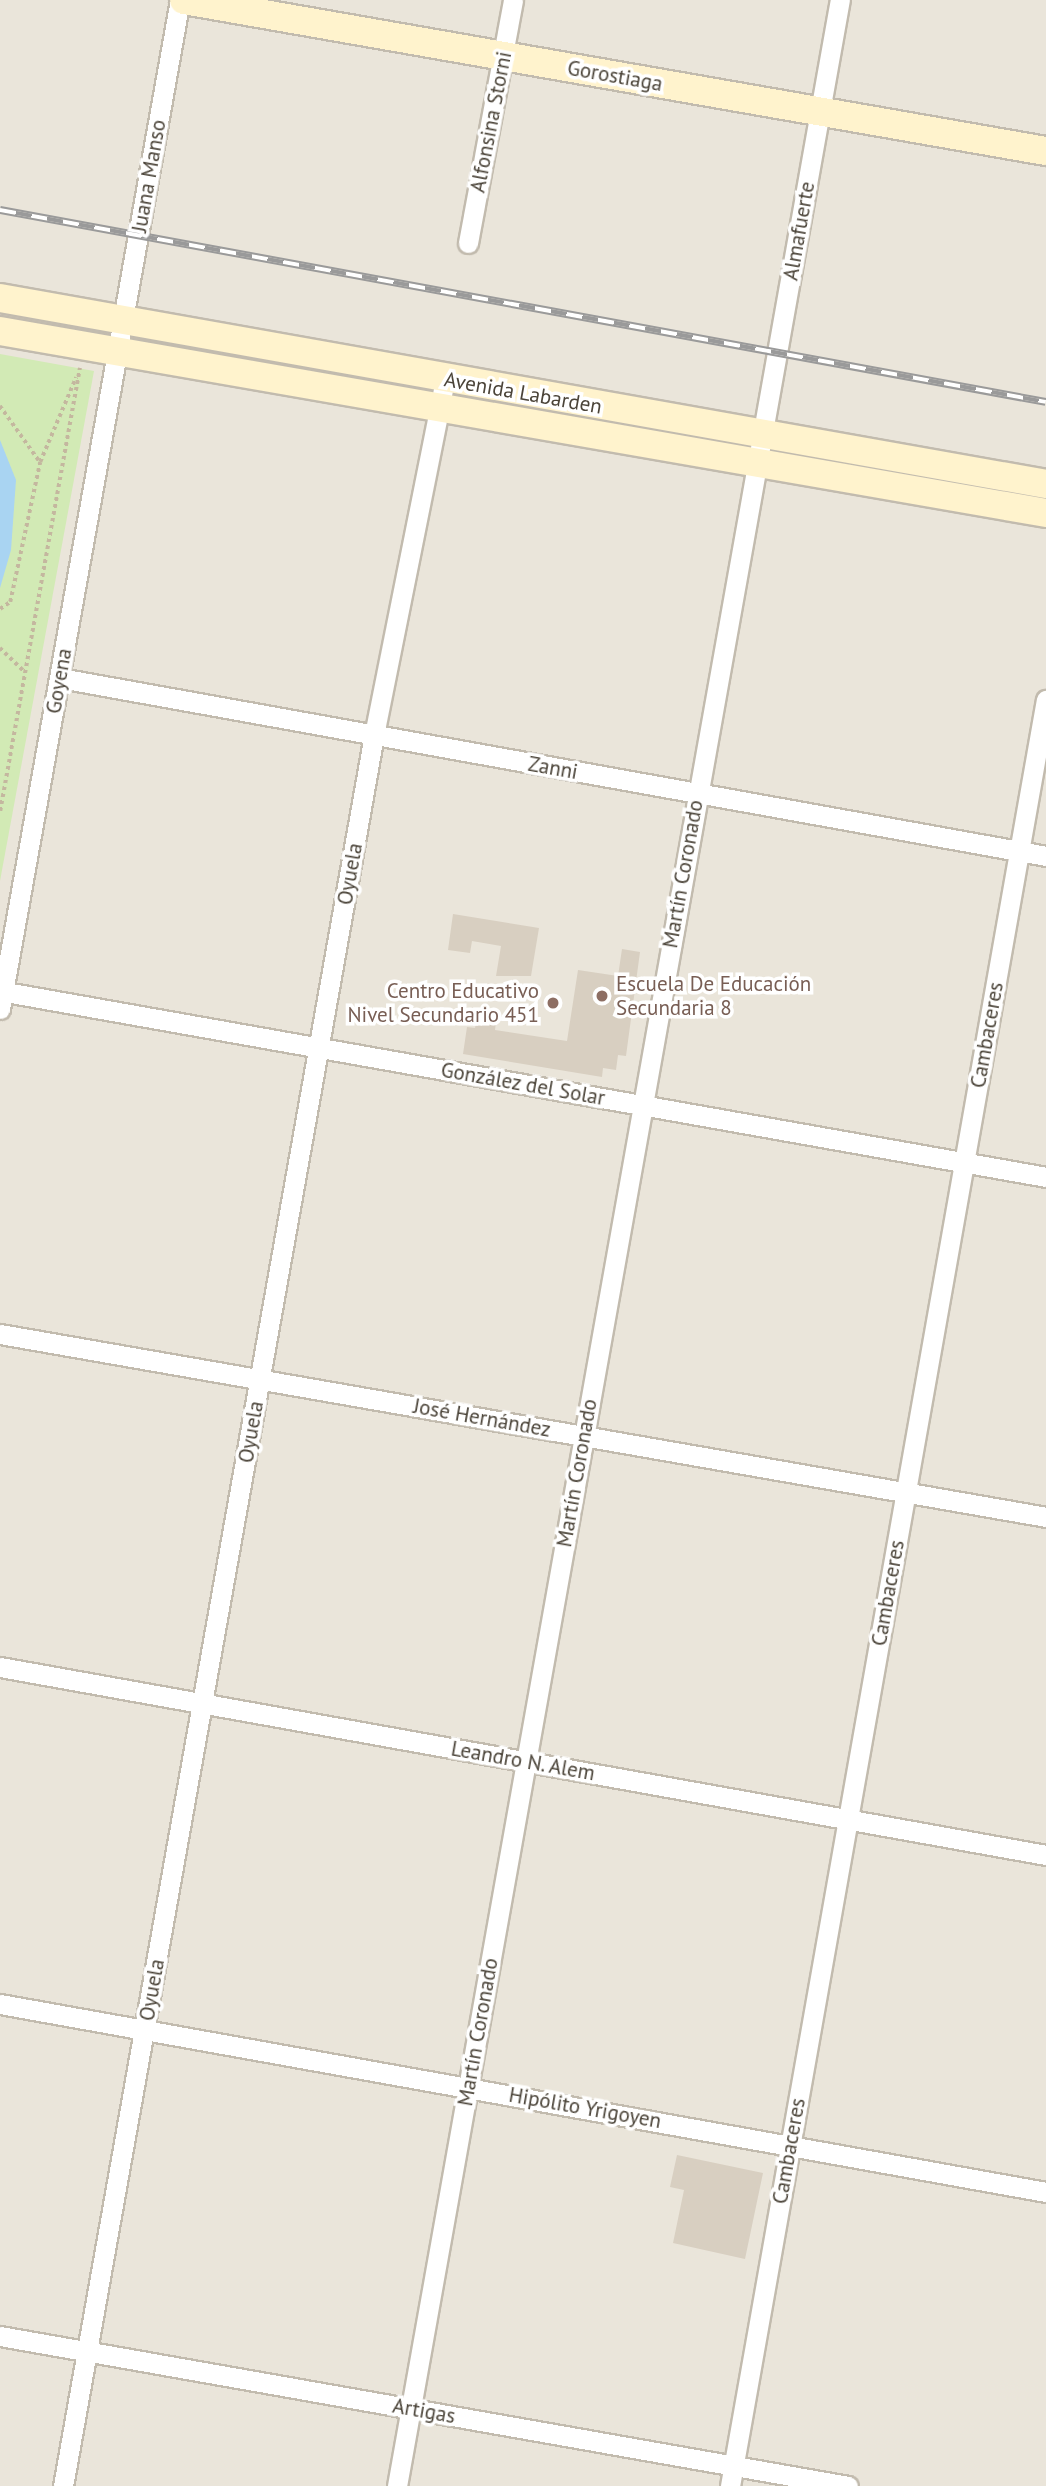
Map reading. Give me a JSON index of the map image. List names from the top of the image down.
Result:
{
  "streets": {
    "street": [
      "Gorostiaga",
      "Alfonsina Storni",
      "Juana Manso",
      "Almafuerte",
      "Avenida Labarden",
      "Goyena",
      "Zanni",
      "Oyuela",
      "Martín Coronado",
      "Cambaceres",
      "González del Solar",
      "José Hernández",
      "Leandro N. Alem",
      "Hipólito Yrigoyen",
      "Artigas"
    ]
  },
  "crossings": [
    ["Gorostiaga", "Alfonsina Storni"],
    ["Gorostiaga", "Juana Manso"],
    ["Gorostiaga", "Almafuerte"],
    ["Juana Manso", "Avenida Labarden"],
    ["Juana Manso", "Goyena"],
    ["Almafuerte", "Avenida Labarden"],
    ["Almafuerte", "Martín Coronado"],
    ["Avenida Labarden", "Goyena"],
    ["Avenida Labarden", "Oyuela"],
    ["Avenida Labarden", "Martín Coronado"],
    ["Goyena", "Zanni"],
    ["Goyena", "González del Solar"],
    ["Zanni", "Oyuela"],
    ["Zanni", "Martín Coronado"],
    ["Zanni", "Cambaceres"],
    ["Oyuela", "González del Solar"],
    ["Oyuela", "José Hernández"],
    ["Oyuela", "Leandro N. Alem"],
    ["Oyuela", "Hipólito Yrigoyen"],
    ["Oyuela", "Artigas"],
    ["Martín Coronado", "González del Solar"],
    ["Martín Coronado", "José Hernández"],
    ["Martín Coronado", "Leandro N. Alem"],
    ["Martín Coronado", "Hipólito Yrigoyen"],
    ["Martín Coronado", "Artigas"],
    ["Cambaceres", "González del Solar"],
    ["Cambaceres", "José Hernández"],
    ["Cambaceres", "Leandro N. Alem"],
    ["Cambaceres", "Hipólito Yrigoyen"],
    ["Cambaceres", "Artigas"]
  ],
  "places": ["Escuela De Educación Secundaria 8", "Centro Educativo Nivel Secundario 451"]
}
